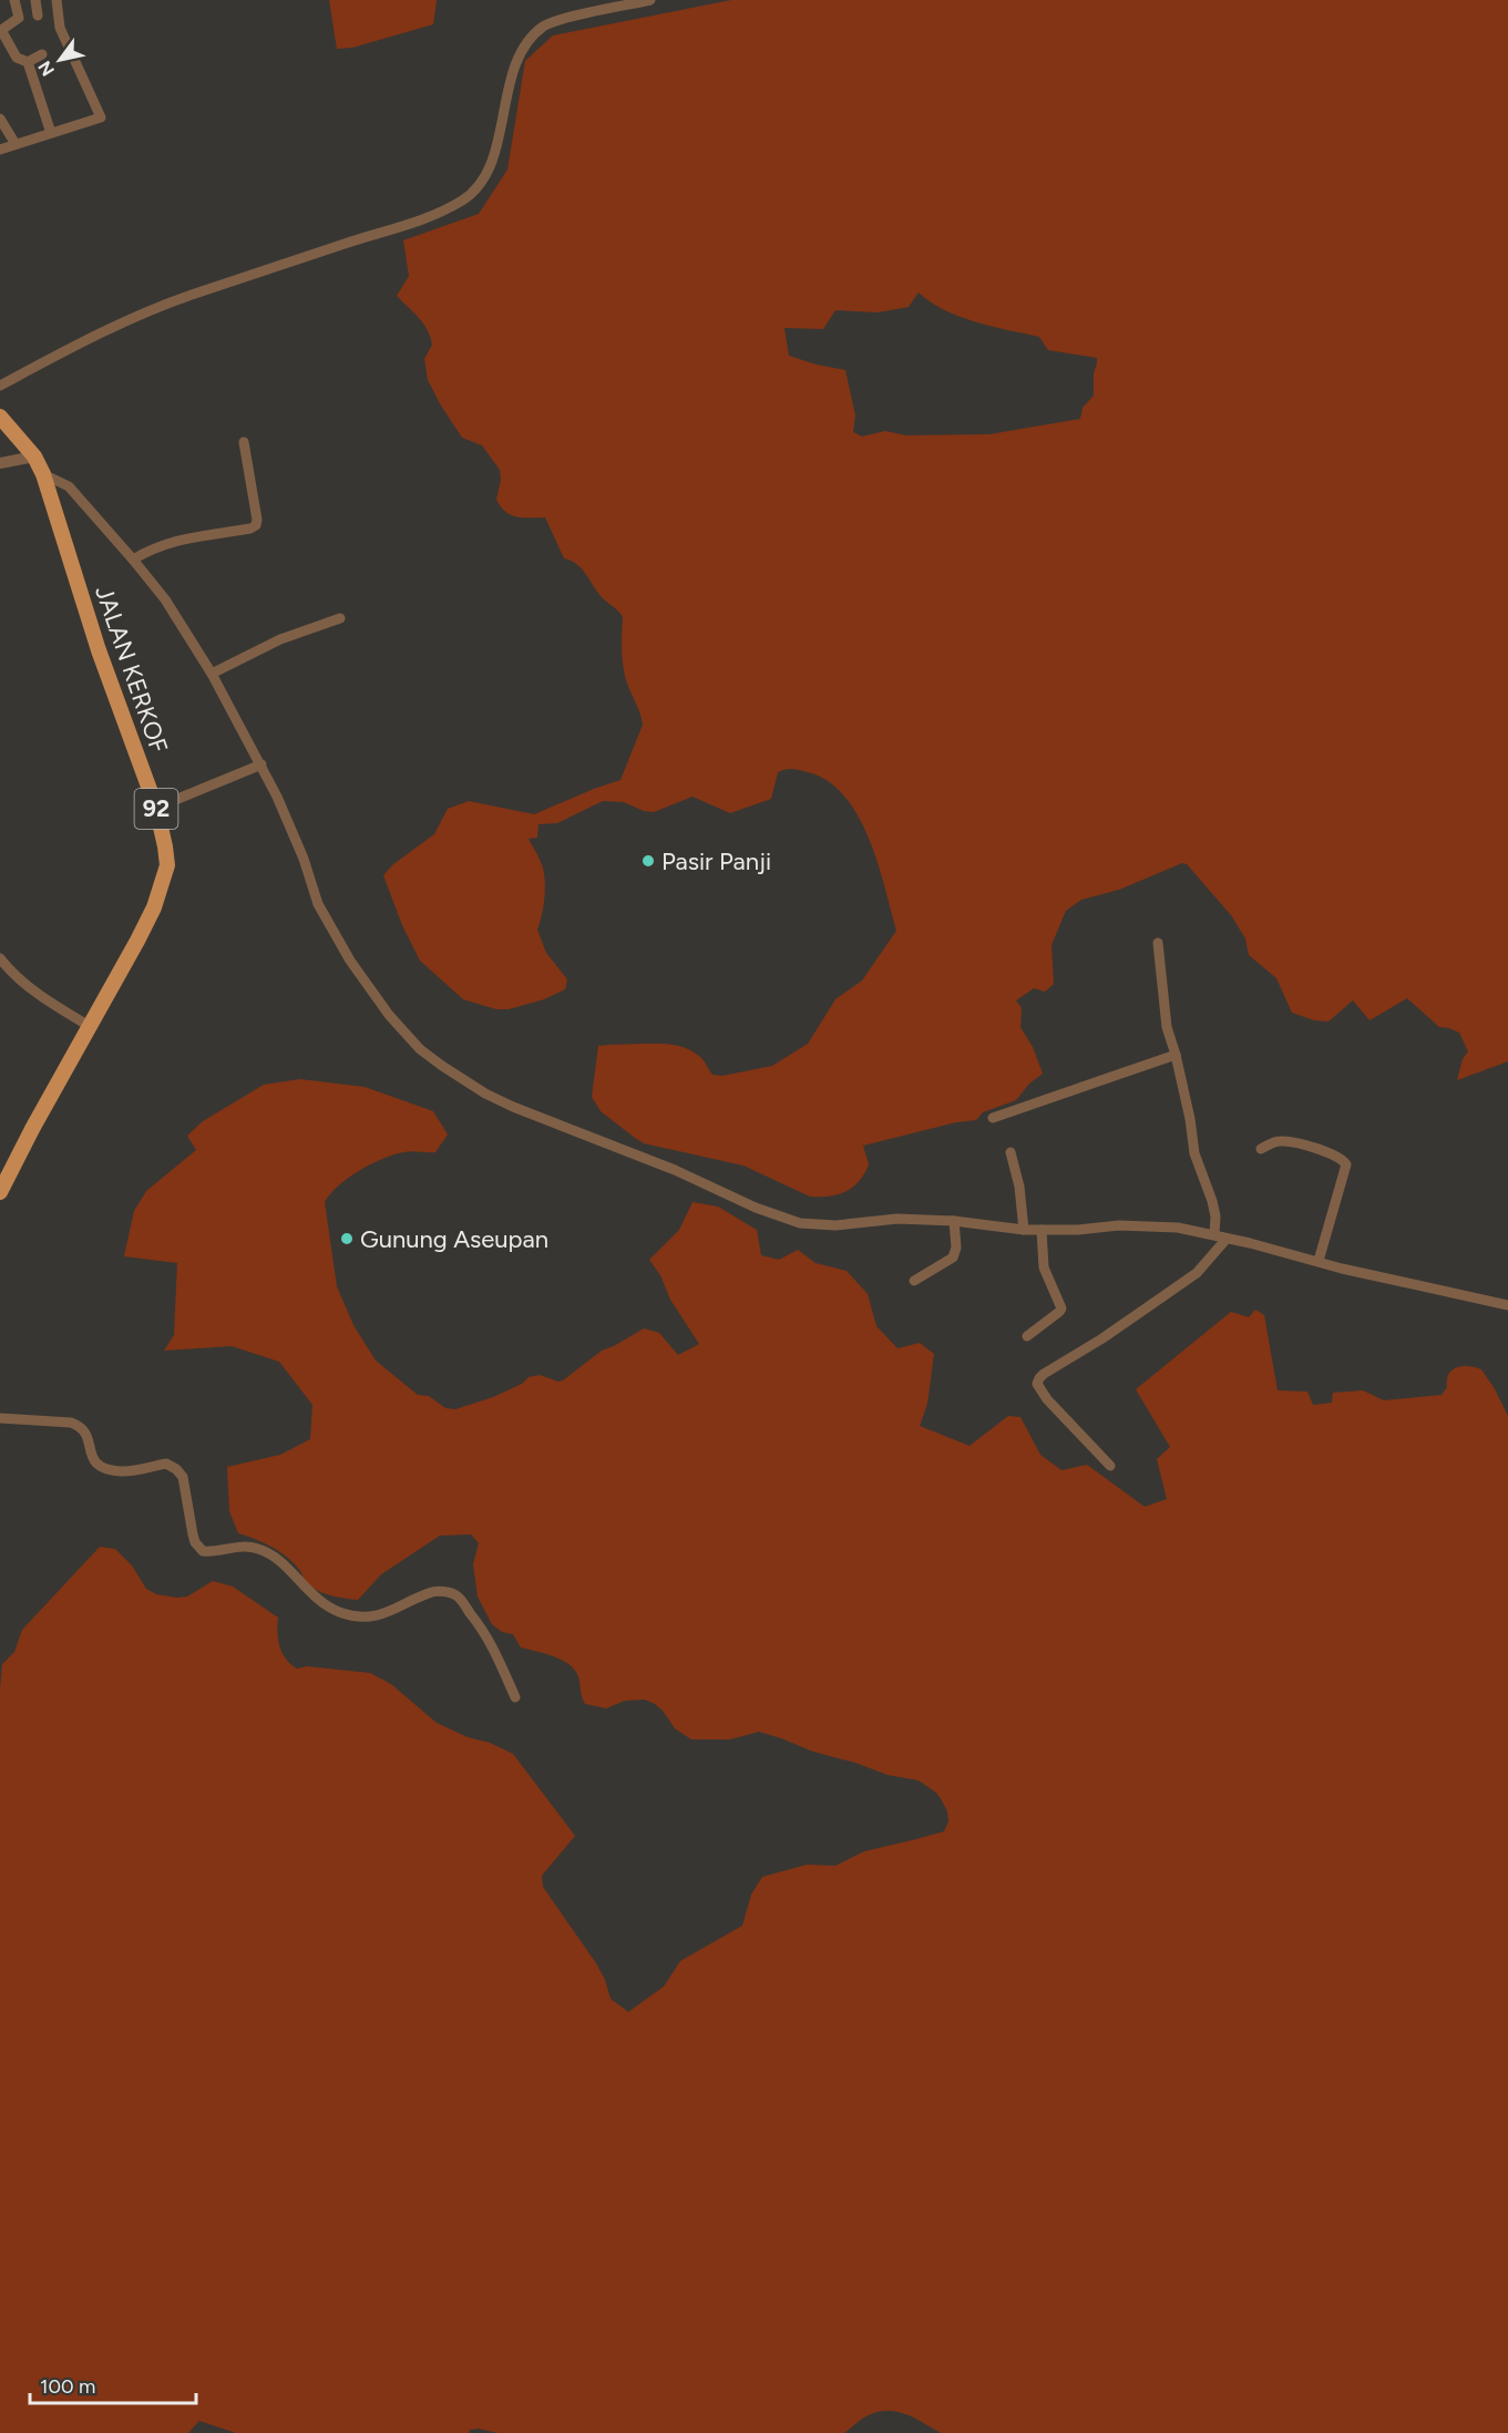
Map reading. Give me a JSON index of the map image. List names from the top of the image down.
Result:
{
  "streets": {
    "main road": ["JALAN KERKOF", "92"]
  },
  "places": ["Pasir Panji", "Gunung Aseupan"],
  "scale_bar": "100 m",
  "north": "bottom left"
}
